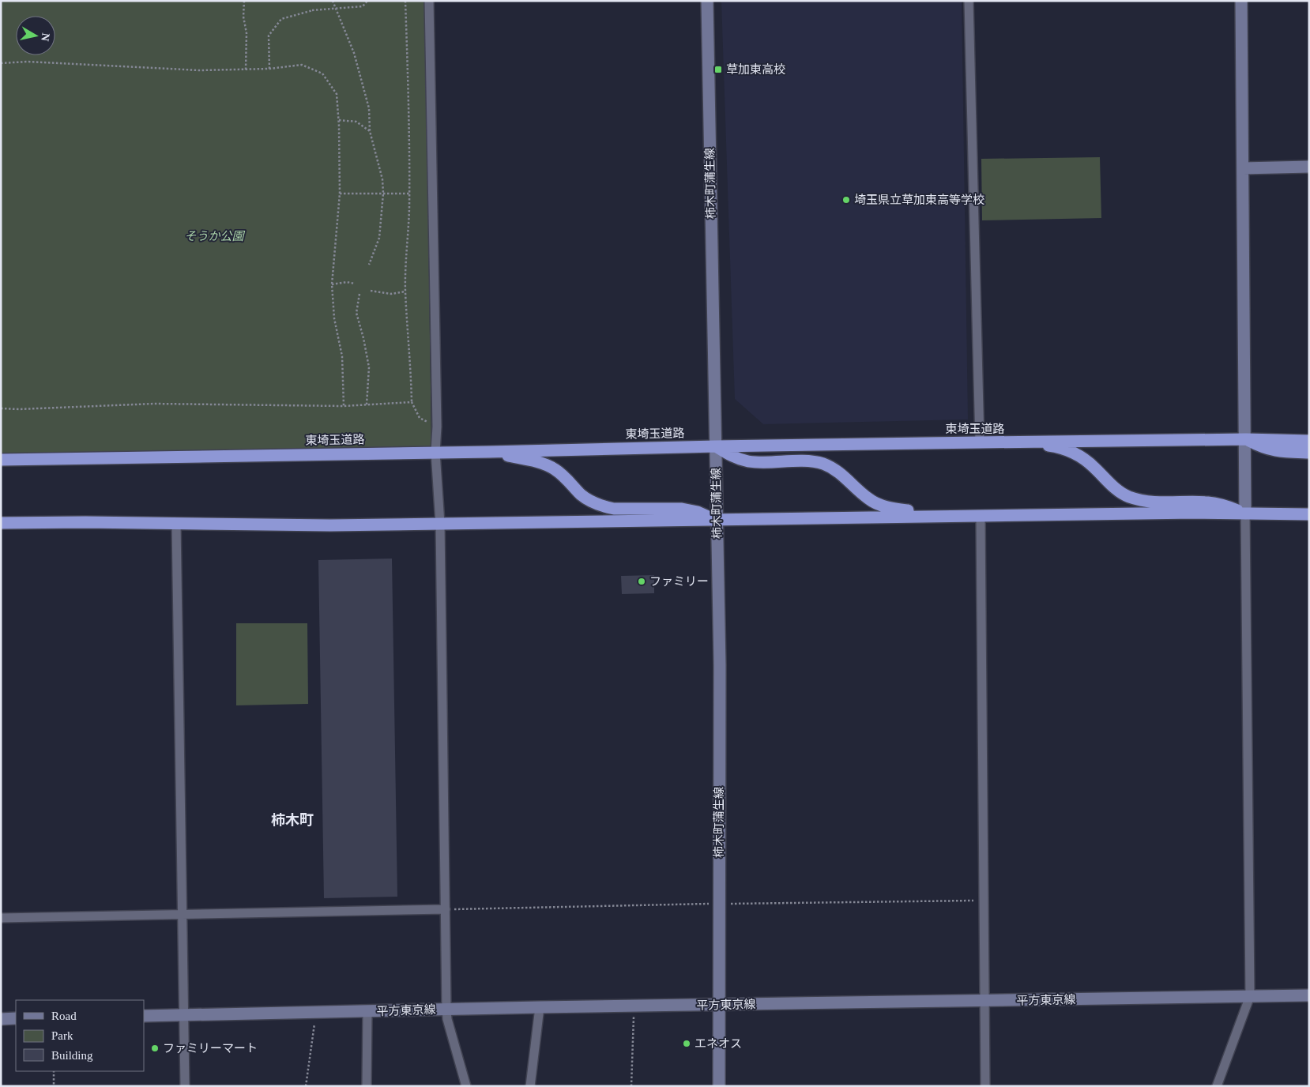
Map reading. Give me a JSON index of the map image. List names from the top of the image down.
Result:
{
  "streets": {
    "highway": ["東埼玉道路"],
    "main road": ["柿木町蒲生線", "平方東京線"]
  },
  "crossings": [
    ["柿木町蒲生線", "東埼玉道路"],
    ["柿木町蒲生線", "平方東京線"]
  ],
  "districts": ["柿木町"],
  "parks": ["そうか公園"],
  "places": {
    "transit": ["草加東高校"],
    "other": [
      "埼玉県立草加東高等学校",
      "ファミリー",
      "エネオス",
      "ファミリーマート"
    ]
  },
  "legend": ["Road", "Park", "Building"],
  "north": "right"
}
